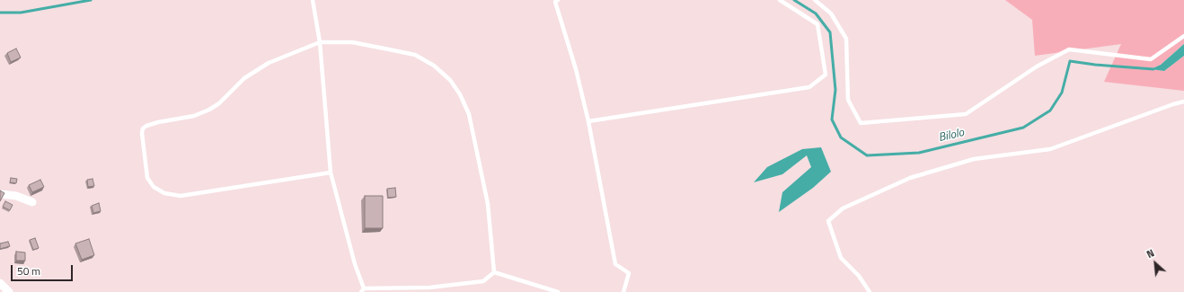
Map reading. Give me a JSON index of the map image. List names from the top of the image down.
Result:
{
  "water": ["Bilolo"],
  "scale_bar": "50 m",
  "north": "top left"
}
